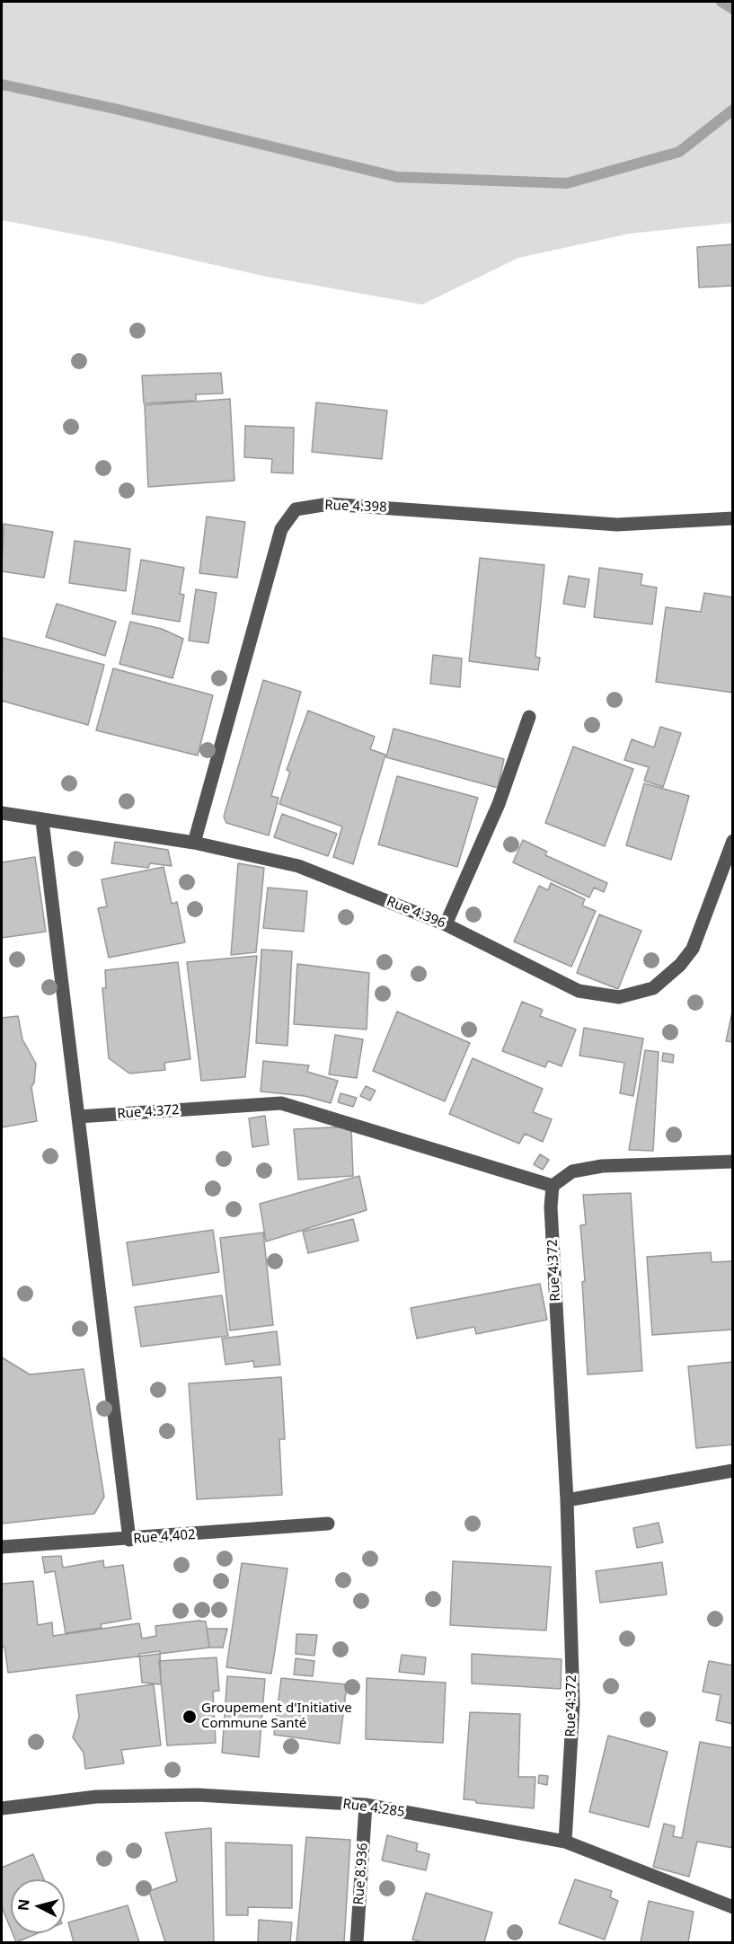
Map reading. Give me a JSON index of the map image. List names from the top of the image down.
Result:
{
  "streets": {
    "street": [
      "Rue 4.398",
      "Rue 4.396",
      "Rue 4.372",
      "Rue 4.402",
      "Rue 4.285",
      "Rue 8.936"
    ]
  },
  "crossings": [
    ["Rue 4.398", "Rue 4.396"],
    ["Rue 4.372", "Rue 4.285"],
    ["Rue 4.285", "Rue 8.936"]
  ],
  "places": ["Groupement d'Initiative Commune Santé"],
  "north": "left"
}
